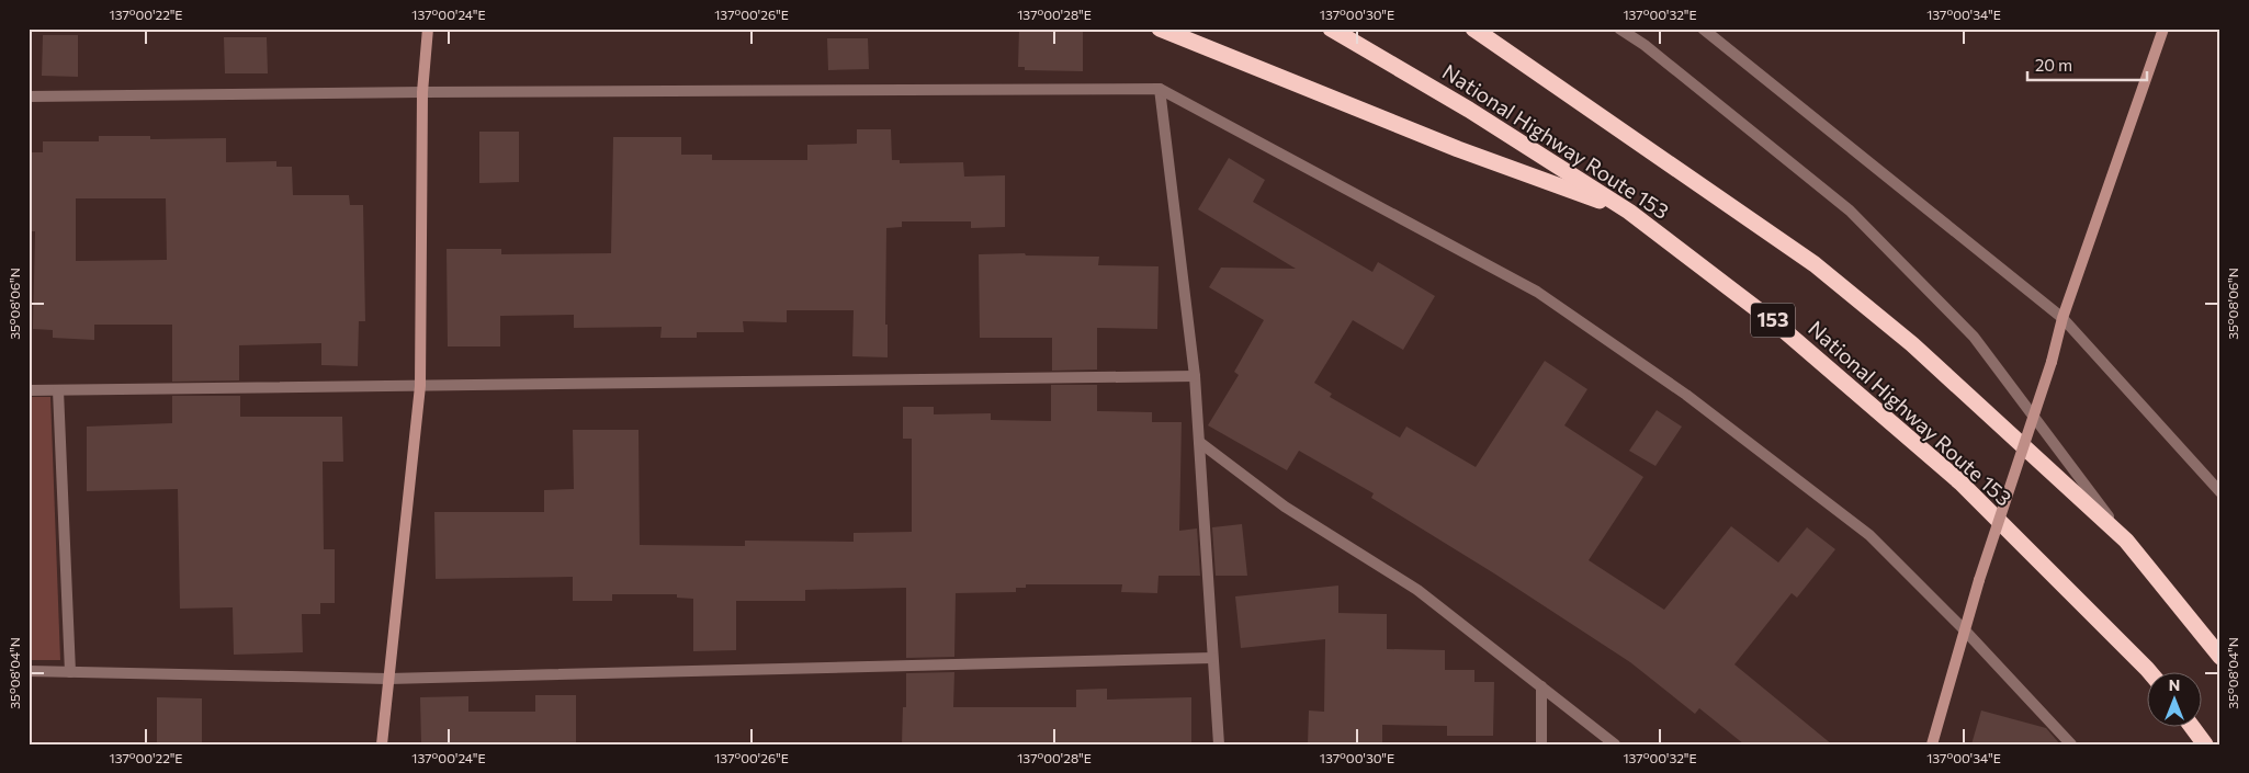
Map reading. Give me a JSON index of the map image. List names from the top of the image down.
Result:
{
  "streets": {
    "highway": ["National Highway Route 153", "153"]
  },
  "scale_bar": "20 m",
  "north": "top",
  "coordinates": [
    "137°00'22\"E",
    "137°00'24\"E",
    "137°00'26\"E",
    "137°00'28\"E",
    "137°00'30\"E",
    "137°00'32\"E",
    "137°00'34\"E",
    "35°08'06\"N",
    "35°08'04\"N"
  ]
}
